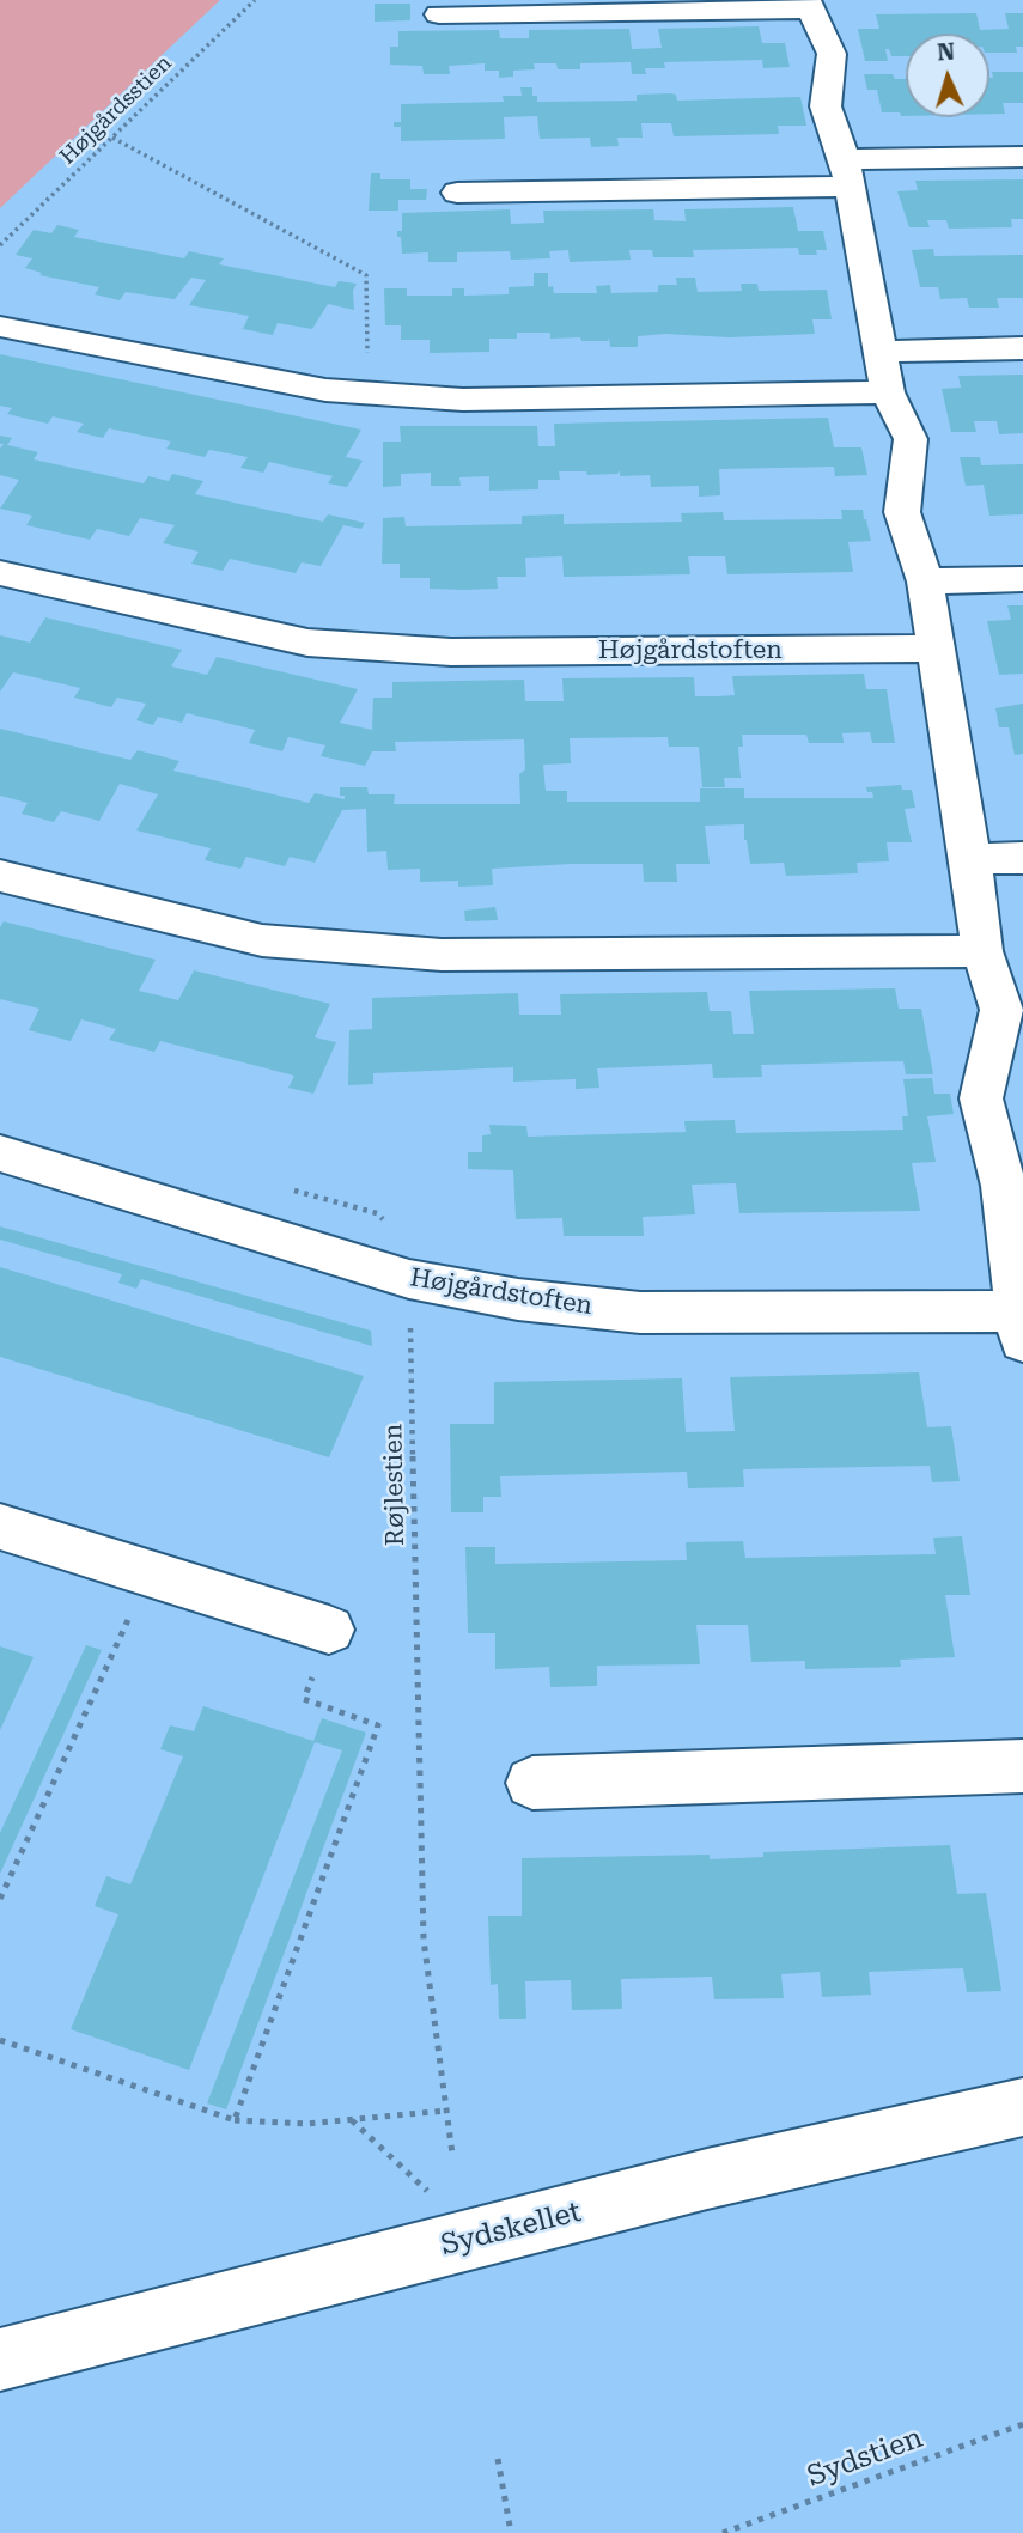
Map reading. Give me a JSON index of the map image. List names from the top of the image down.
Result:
{
  "streets": {
    "street": ["Højgårdstoften", "Sydskellet"],
    "path": ["Højgårdsstien", "Røjlestien", "Sydstien"]
  },
  "crossings": [
    ["Højgårdstoften", "Røjlestien"]
  ],
  "north": "top"
}
